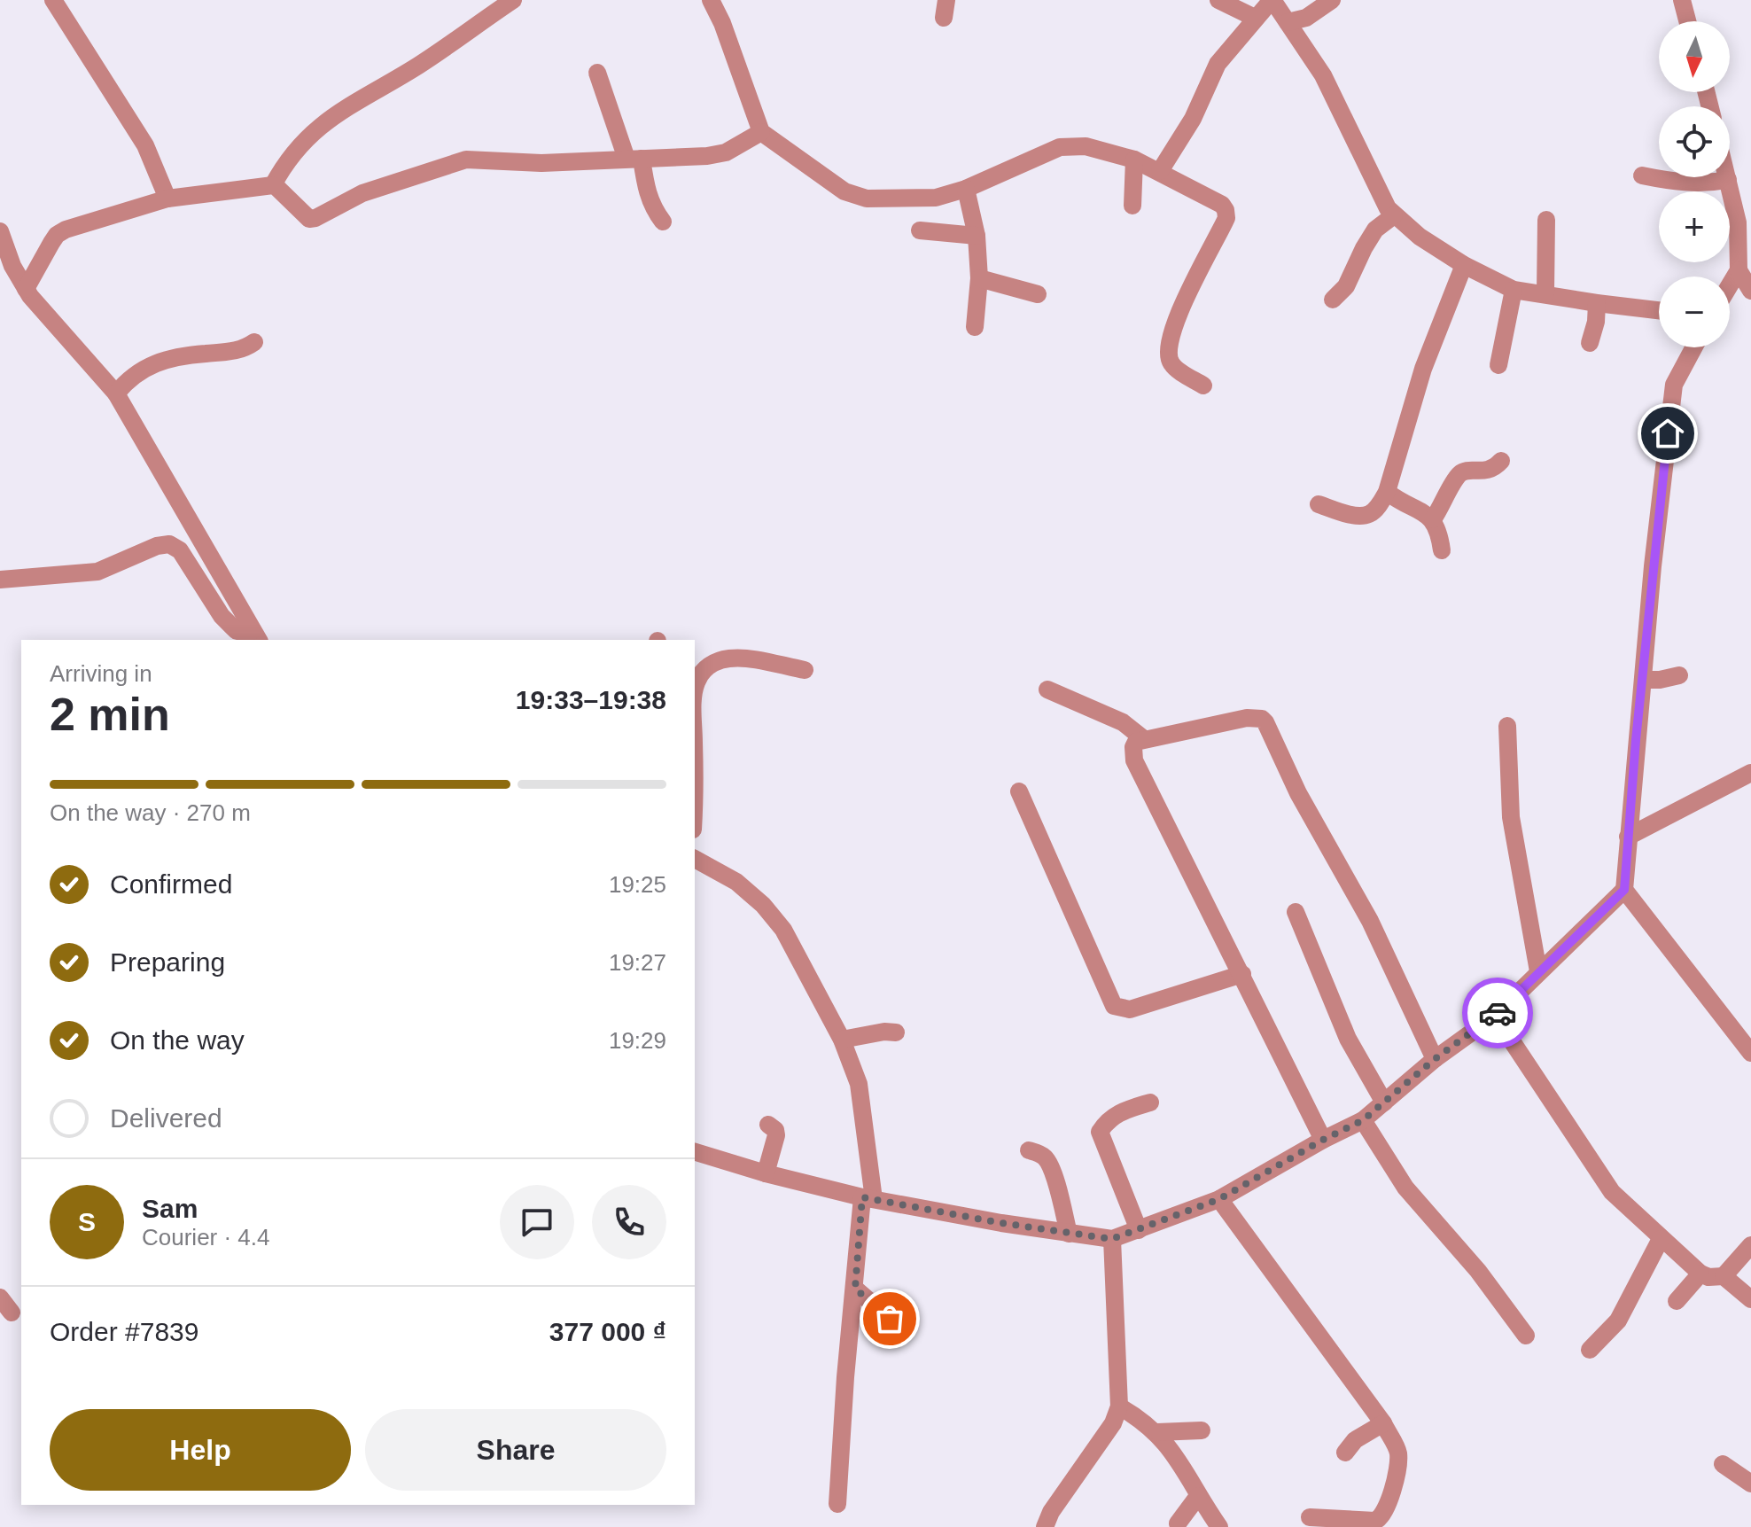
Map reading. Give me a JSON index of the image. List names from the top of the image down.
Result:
{
  "north": "bottom",
  "page": {
    "map_buttons": ["+", "−"],
    "heading": ["2 min", "Arriving in", "19:33–19:38"],
    "panel": [
      "Sam",
      "Courier · 4.4",
      "Order #7839",
      "377 000 ₫"
    ],
    "bar": "On the way · 270 m",
    "list": [
      ["Confirmed", "19:25"],
      ["Preparing", "19:27"],
      ["On the way", "19:29"],
      "Delivered"
    ],
    "round": "S",
    "buttons": ["Help", "Share"]
  }
}
